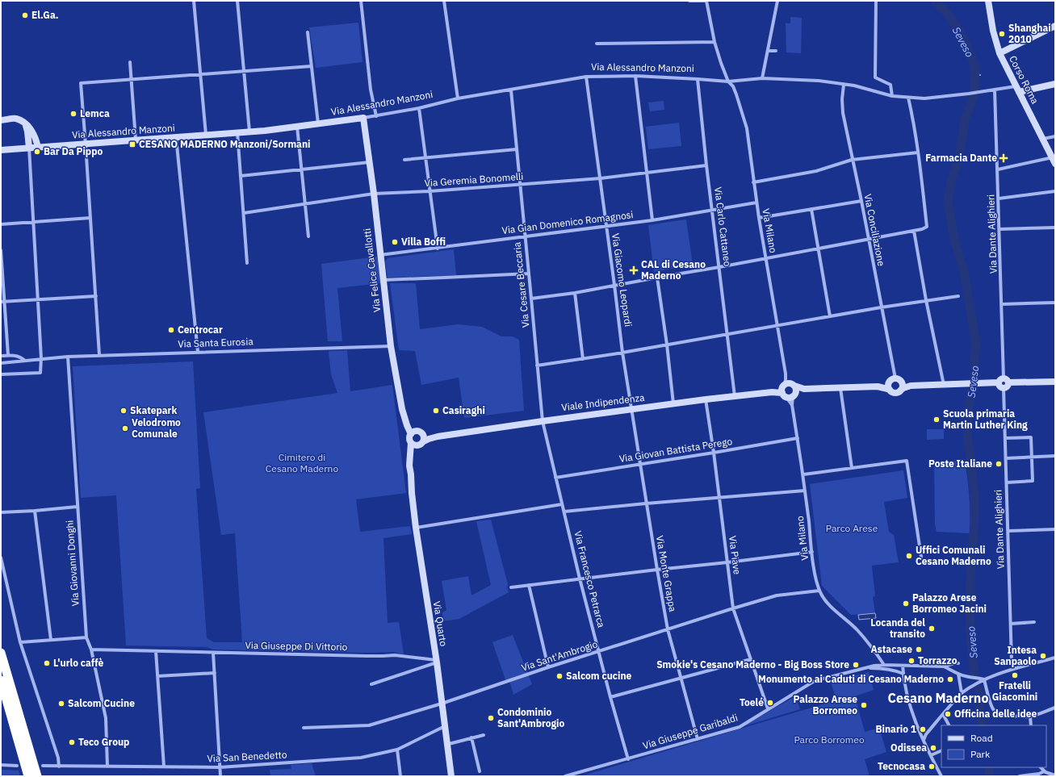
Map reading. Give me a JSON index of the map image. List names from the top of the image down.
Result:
{
  "streets": {
    "street": [
      "Via Alessandro Manzoni",
      "Corso Roma",
      "Via Geremia Bonomelli",
      "Via Gian Domenico Romagnosi",
      "Via Carlo Cattaneo",
      "Via Conciliazione",
      "Via Milano",
      "Via Dante Alighieri",
      "Via Felice Cavallotti",
      "Via Giacomo Leopardi",
      "Via Cesare Beccaria",
      "Via Santa Eurosia",
      "Viale Indipendenza",
      "Via Giovan Battista Perego",
      "Via Piave",
      "Via Giovanni Donghi",
      "Via Monte Grappa",
      "Via Francesco Petrarca",
      "Via Quarto",
      "Via Giuseppe Di Vittorio",
      "Via Sant'Ambrogio",
      "Via Giuseppe Garibaldi",
      "Via San Benedetto"
    ]
  },
  "crossings": [
    ["Via Alessandro Manzoni", "Corso Roma"],
    ["Via Alessandro Manzoni", "Via Carlo Cattaneo"],
    ["Via Alessandro Manzoni", "Via Conciliazione"],
    ["Via Alessandro Manzoni", "Via Milano"],
    ["Via Alessandro Manzoni", "Via Dante Alighieri"],
    ["Via Alessandro Manzoni", "Via Felice Cavallotti"],
    ["Via Alessandro Manzoni", "Via Giacomo Leopardi"],
    ["Via Alessandro Manzoni", "Via Cesare Beccaria"],
    ["Via Geremia Bonomelli", "Via Carlo Cattaneo"],
    ["Via Geremia Bonomelli", "Via Felice Cavallotti"],
    ["Via Geremia Bonomelli", "Via Giacomo Leopardi"],
    ["Via Geremia Bonomelli", "Via Cesare Beccaria"],
    ["Via Gian Domenico Romagnosi", "Via Carlo Cattaneo"],
    ["Via Gian Domenico Romagnosi", "Via Milano"],
    ["Via Gian Domenico Romagnosi", "Via Felice Cavallotti"],
    ["Via Gian Domenico Romagnosi", "Via Giacomo Leopardi"],
    ["Via Gian Domenico Romagnosi", "Via Cesare Beccaria"],
    ["Via Carlo Cattaneo", "Viale Indipendenza"],
    ["Via Milano", "Viale Indipendenza"],
    ["Via Milano", "Via Giovan Battista Perego"],
    ["Via Milano", "Via Sant'Ambrogio"],
    ["Via Milano", "Via Giuseppe Garibaldi"],
    ["Via Felice Cavallotti", "Via Santa Eurosia"],
    ["Via Felice Cavallotti", "Viale Indipendenza"],
    ["Via Felice Cavallotti", "Via Quarto"],
    ["Via Giacomo Leopardi", "Viale Indipendenza"],
    ["Via Giacomo Leopardi", "Via Monte Grappa"],
    ["Via Cesare Beccaria", "Viale Indipendenza"],
    ["Via Cesare Beccaria", "Via Francesco Petrarca"],
    ["Via Santa Eurosia", "Via Giovanni Donghi"],
    ["Viale Indipendenza", "Via Piave"],
    ["Viale Indipendenza", "Via Monte Grappa"],
    ["Viale Indipendenza", "Via Francesco Petrarca"],
    ["Viale Indipendenza", "Via Quarto"],
    ["Via Giovan Battista Perego", "Via Piave"],
    ["Via Giovan Battista Perego", "Via Monte Grappa"],
    ["Via Giovan Battista Perego", "Via Francesco Petrarca"],
    ["Via Piave", "Via Sant'Ambrogio"],
    ["Via Piave", "Via Giuseppe Garibaldi"],
    ["Via Giovanni Donghi", "Via Giuseppe Di Vittorio"],
    ["Via Giovanni Donghi", "Via San Benedetto"],
    ["Via Monte Grappa", "Via Sant'Ambrogio"],
    ["Via Monte Grappa", "Via Giuseppe Garibaldi"],
    ["Via Francesco Petrarca", "Via Sant'Ambrogio"],
    ["Via Francesco Petrarca", "Via Giuseppe Garibaldi"],
    ["Via Quarto", "Via Giuseppe Di Vittorio"],
    ["Via Quarto", "Via Sant'Ambrogio"],
    ["Via Quarto", "Via San Benedetto"]
  ],
  "districts": ["Cesano Maderno"],
  "water": ["Seveso"],
  "parks": ["Cimitero di Cesano Maderno", "Parco Arese", "Parco Borromeo"],
  "places": {
    "other": [
      "El.Ga.",
      "Shanghai 2010",
      "Lemca",
      "Bar Da Pippo",
      "Villa Boffi",
      "Centrocar",
      "Skatepark",
      "Casiraghi",
      "Scuola primaria Martin Luther King",
      "Velodromo Comunale",
      "Poste Italiane",
      "Uffici Comunali Cesano Maderno",
      "Palazzo Arese Borromeo Jacini",
      "Locanda del transito",
      "Astacase",
      "Intesa Sanpaolo",
      "Torrazzo",
      "L'urlo caffè",
      "Smokie's Cesano Maderno - Big Boss Store",
      "Fratelli Giacomini",
      "Salcom cucine",
      "Monumento ai Caduti di Cesano Maderno",
      "Toelé",
      "Salcom Cucine",
      "Palazzo Arese Borromeo",
      "Officina delle idee",
      "Condominio Sant'Ambrogio",
      "Binario 1",
      "Teco Group",
      "Odissea",
      "Tecnocasa"
    ],
    "transit": ["CESANO MADERNO Manzoni/Sormani"],
    "health": ["Farmacia Dante", "CAL di Cesano Maderno"]
  },
  "legend": ["Road", "Park"]
}
